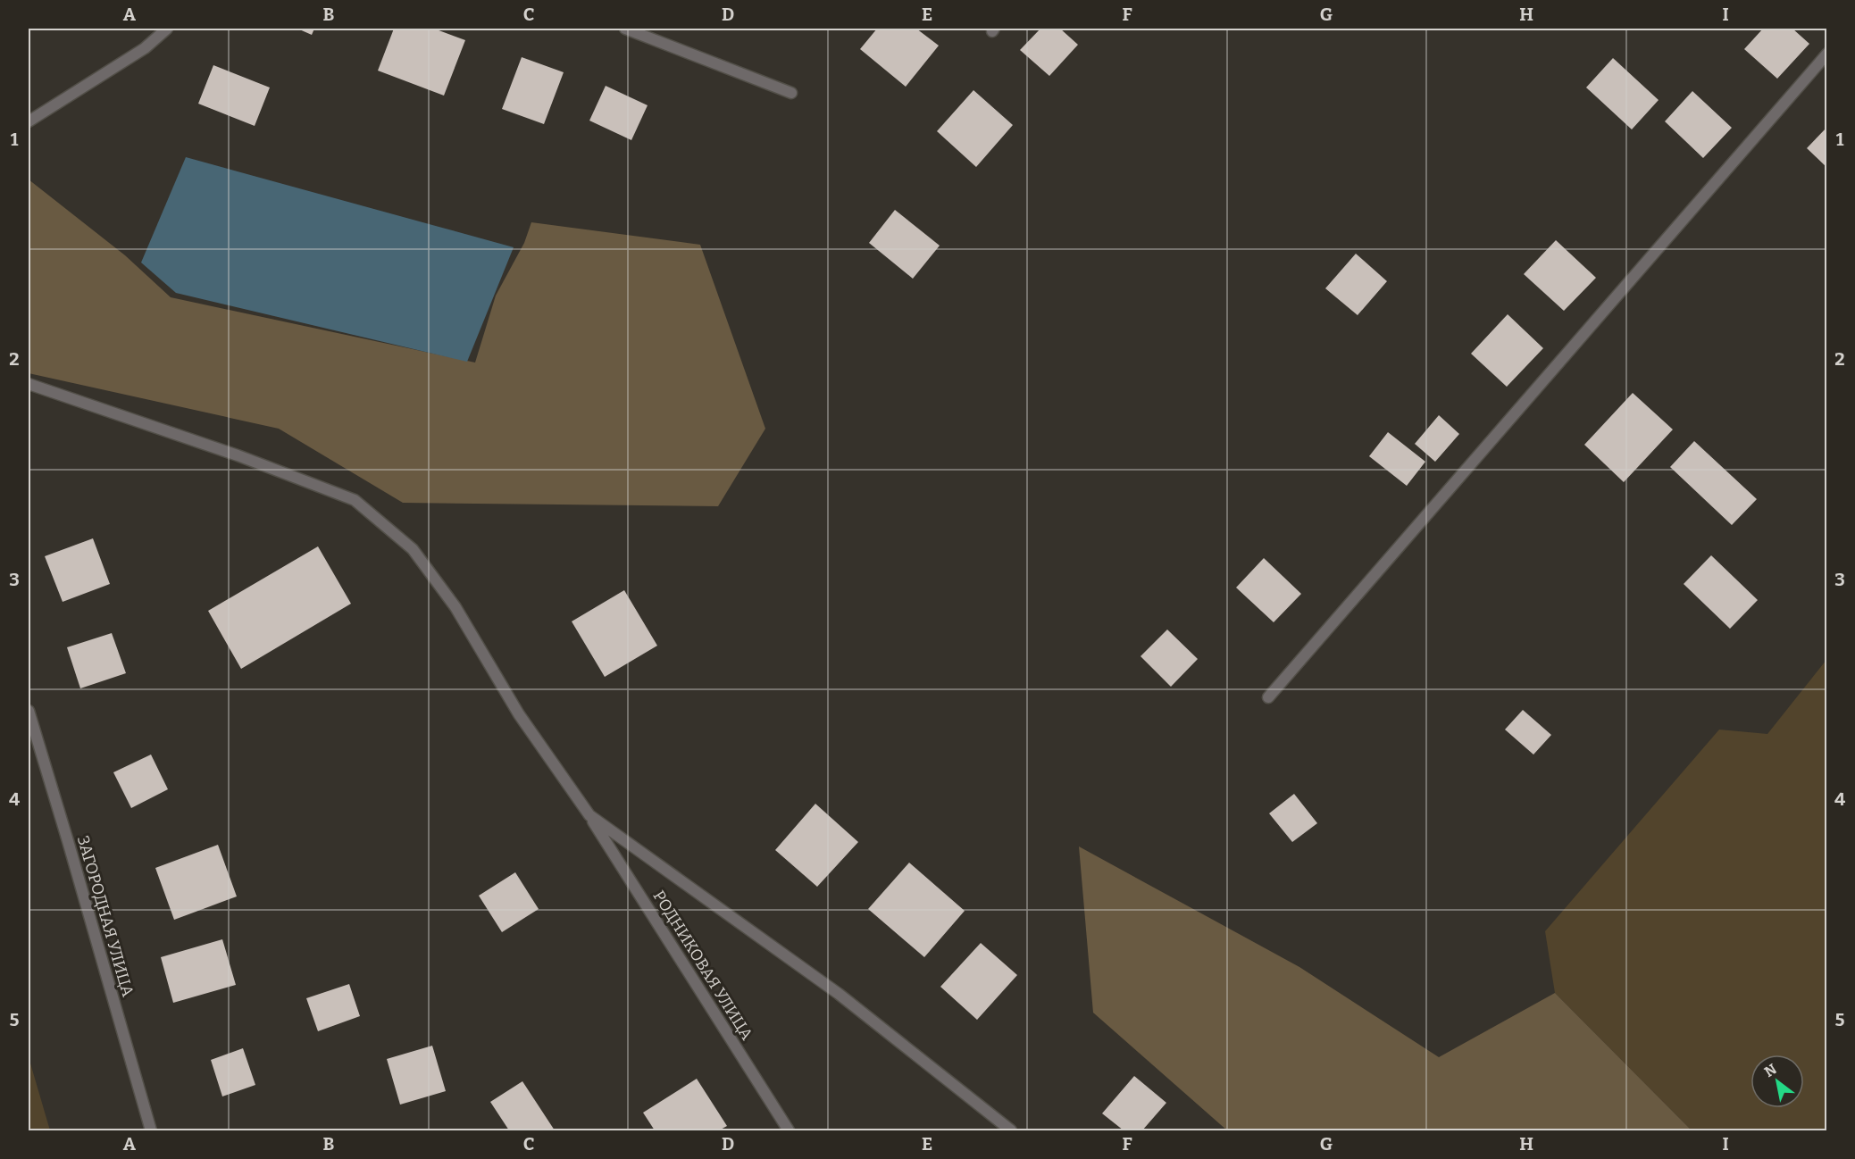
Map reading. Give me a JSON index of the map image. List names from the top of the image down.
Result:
{
  "streets": {
    "street": ["ЗАГОРОДНАЯ УЛИЦА", "РОДНИКОВАЯ УЛИЦА"]
  },
  "north": "top left",
  "grid": {
    "columns": [
      "A",
      "B",
      "C",
      "D",
      "E",
      "F",
      "G",
      "H",
      "I"
    ],
    "rows": [
      "1",
      "2",
      "3",
      "4",
      "5"
    ]
  }
}
